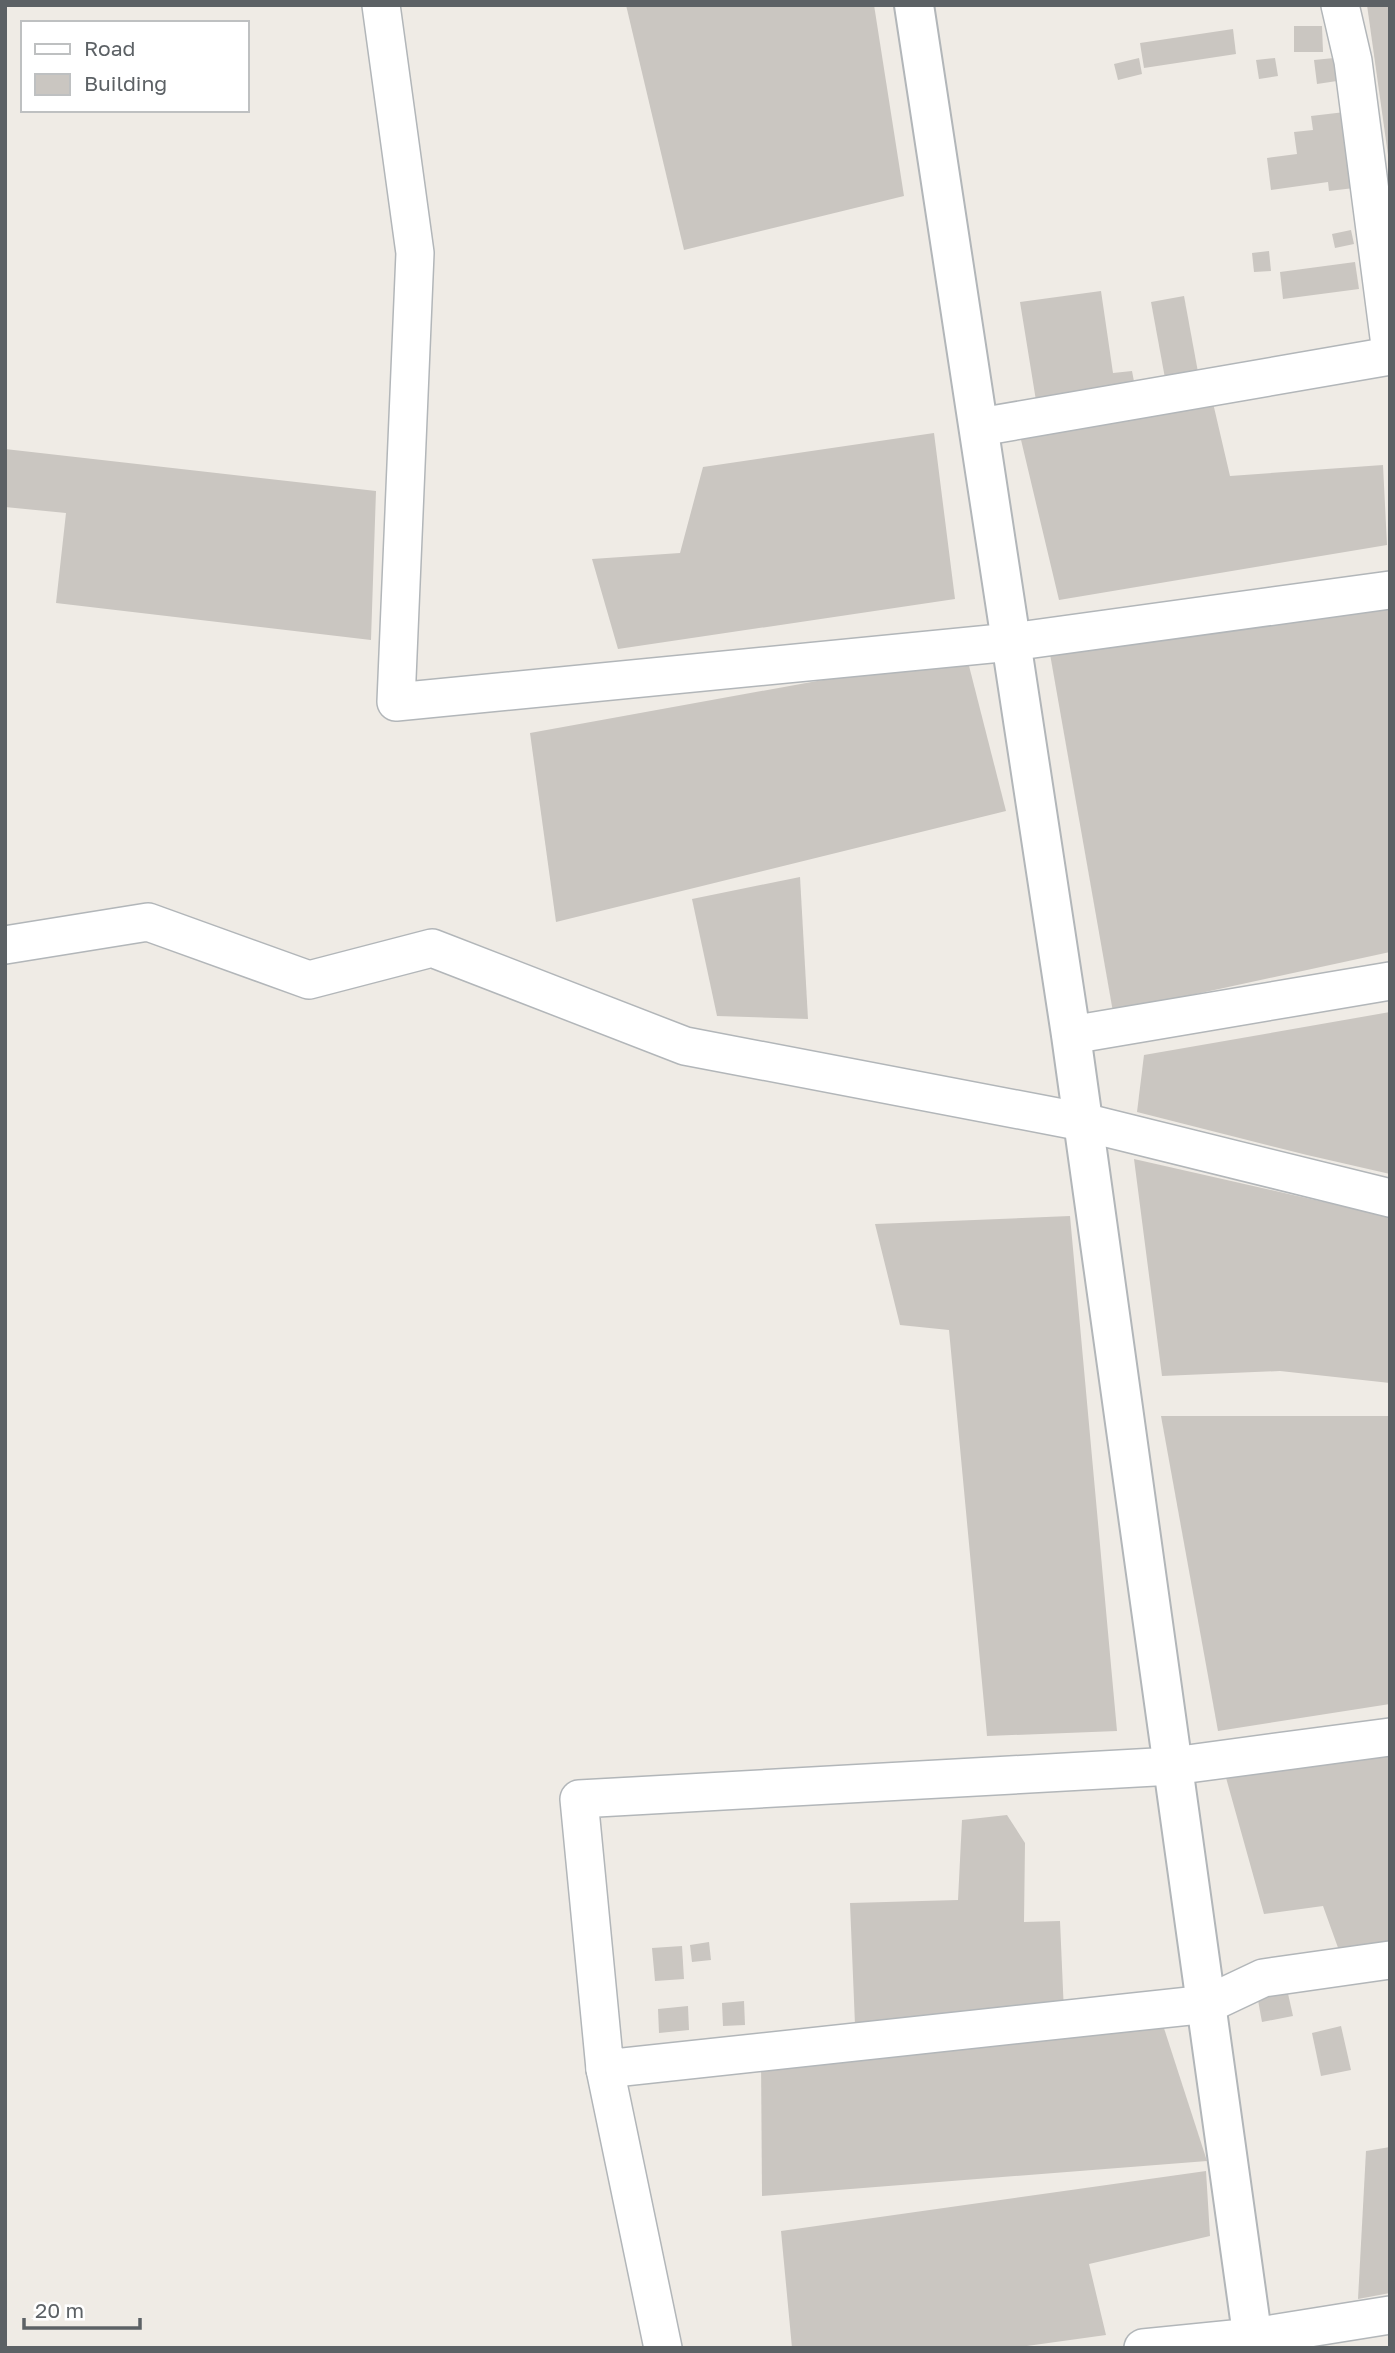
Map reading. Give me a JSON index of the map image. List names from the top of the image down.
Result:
{
  "legend": ["Road", "Building"],
  "scale_bar": "20 m"
}
